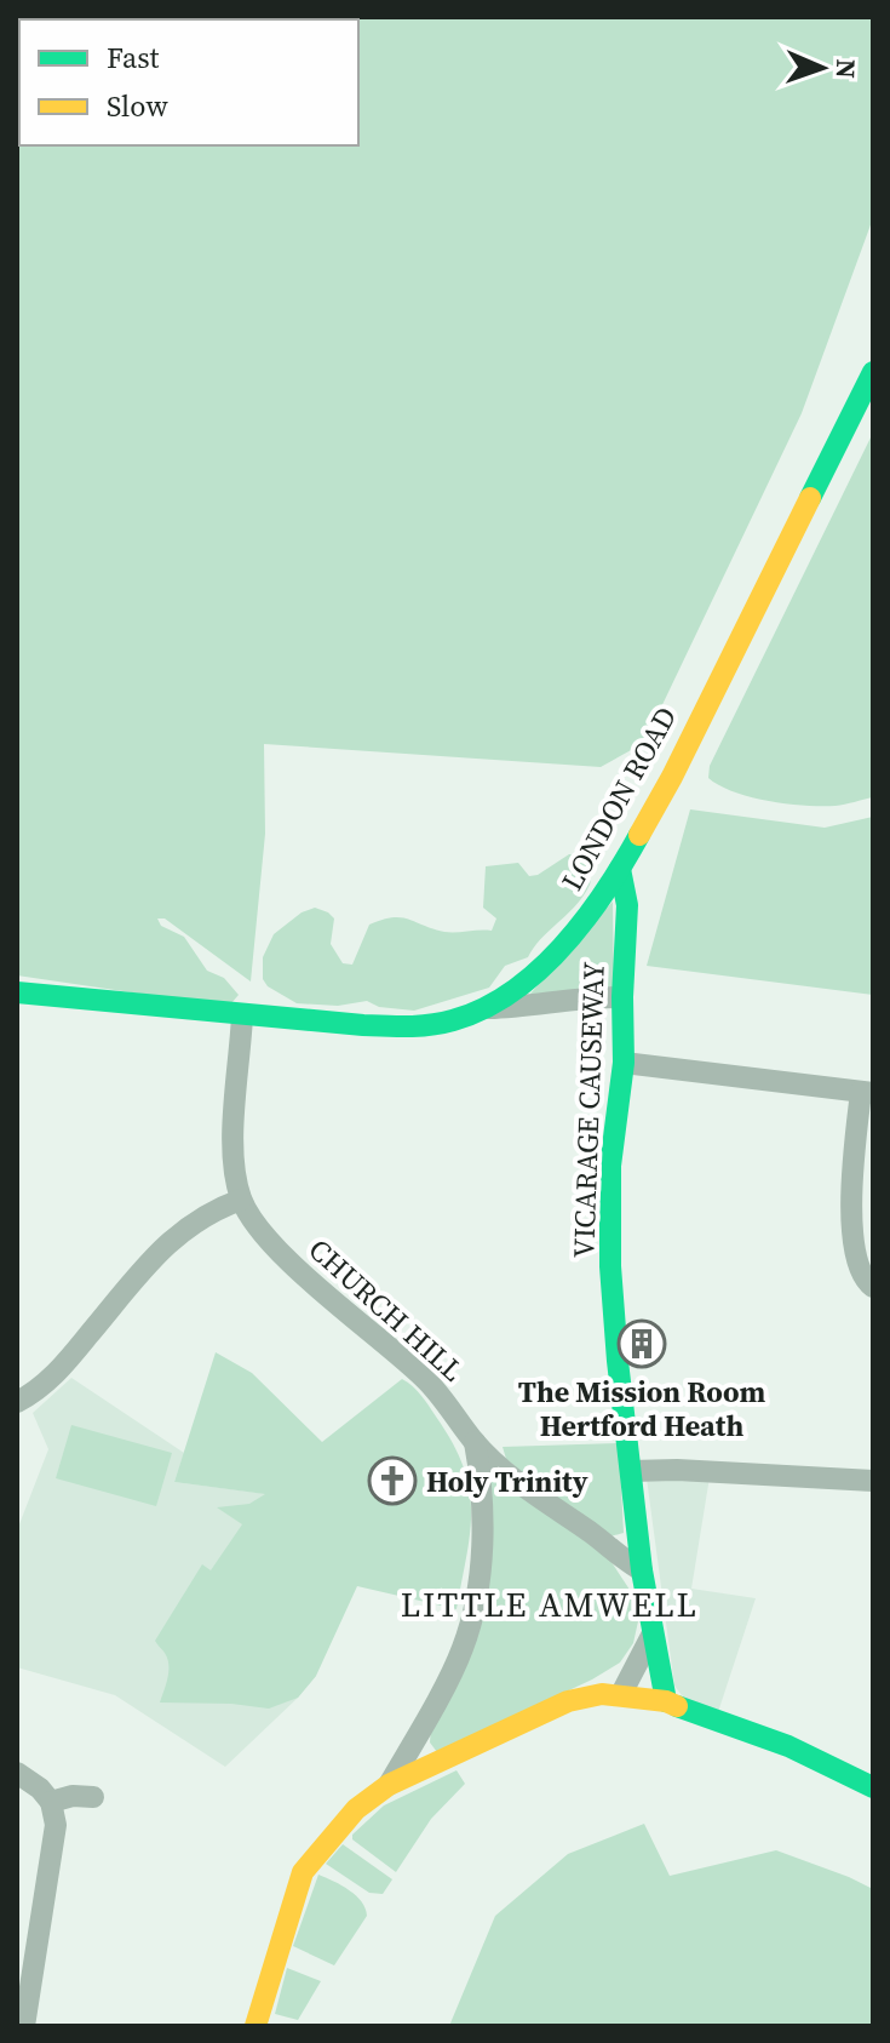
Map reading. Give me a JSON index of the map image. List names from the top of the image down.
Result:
{
  "streets": {
    "street": ["LONDON ROAD", "VICARAGE CAUSEWAY", "CHURCH HILL"]
  },
  "crossings": [
    ["LONDON ROAD", "VICARAGE CAUSEWAY"],
    ["LONDON ROAD", "CHURCH HILL"],
    ["VICARAGE CAUSEWAY", "CHURCH HILL"]
  ],
  "districts": ["LITTLE AMWELL"],
  "places": {
    "building": ["The Mission Room Hertford Heath"],
    "church": ["Holy Trinity"]
  },
  "legend": ["Fast", "Slow"],
  "north": "right"
}
